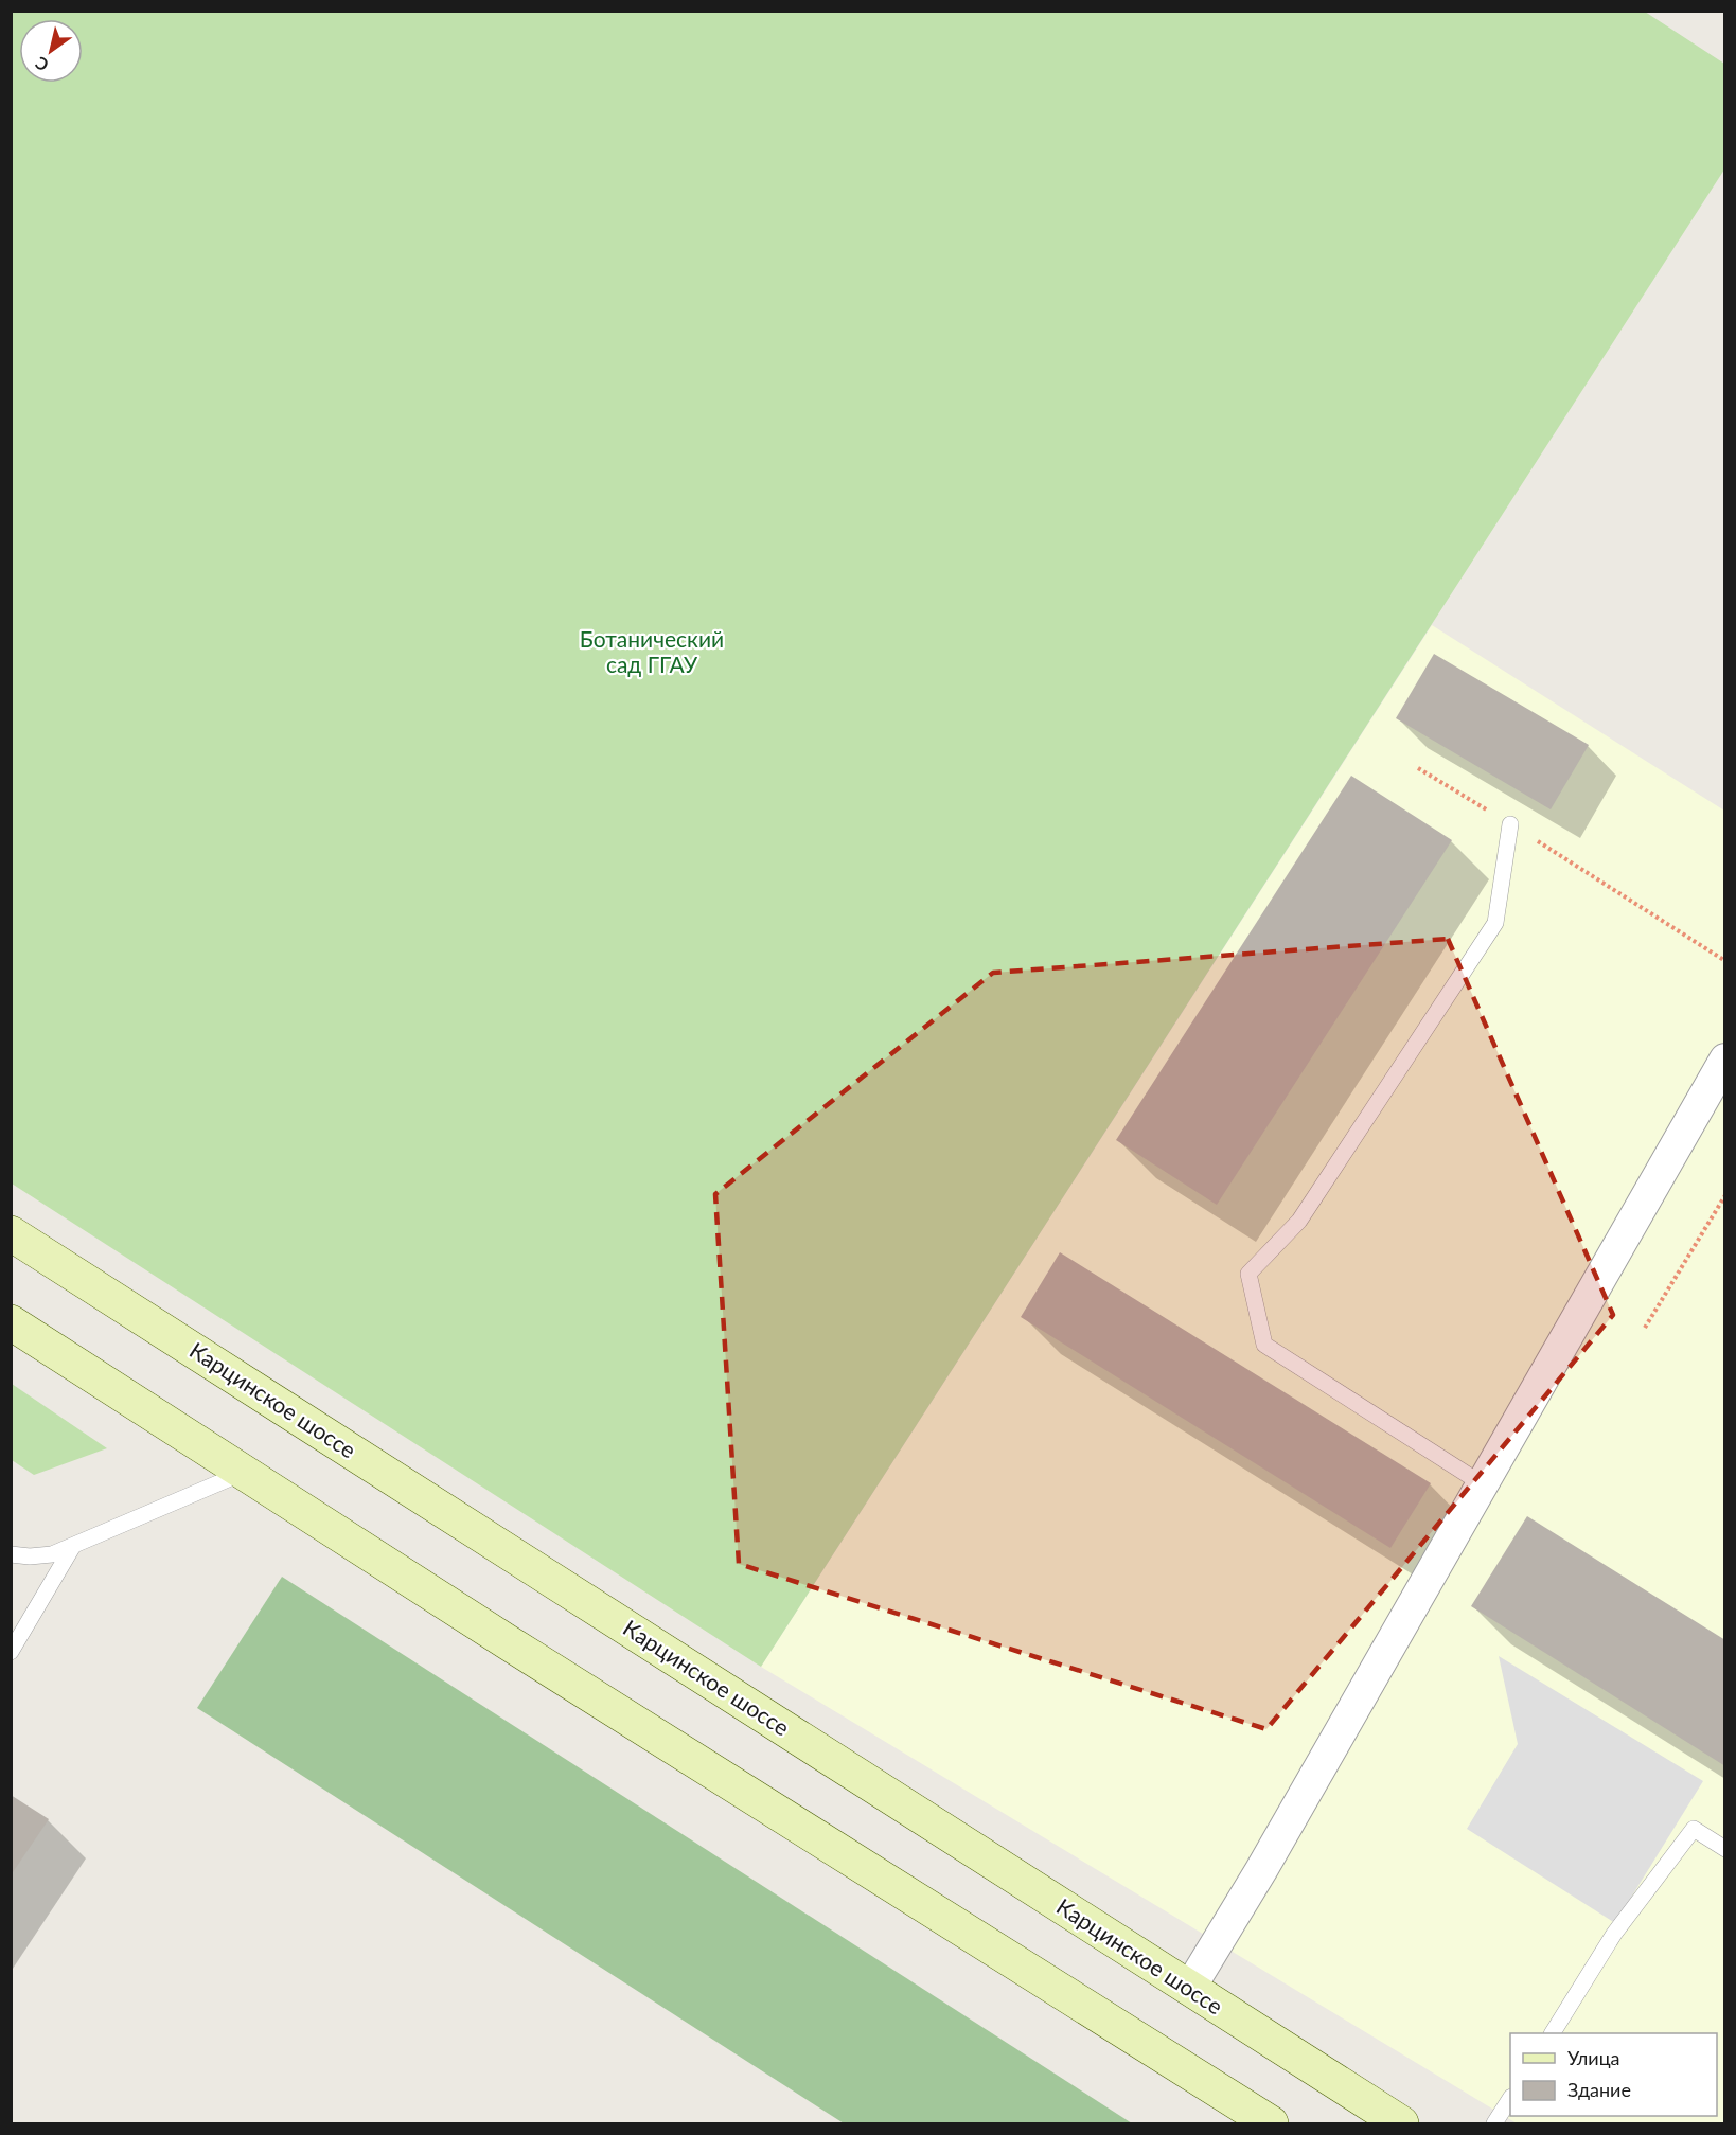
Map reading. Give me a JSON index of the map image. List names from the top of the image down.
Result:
{
  "streets": {
    "main road": ["Карцинское шоссе"]
  },
  "parks": ["Ботанический сад ГГАУ"],
  "legend": ["Улица", "Здание"],
  "north": "bottom left"
}
